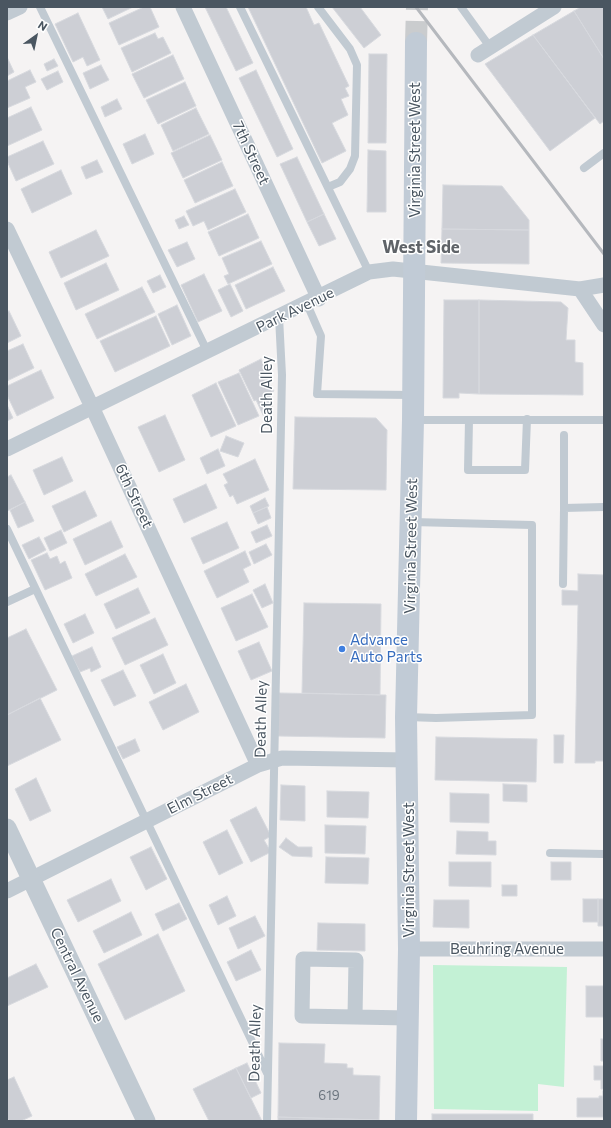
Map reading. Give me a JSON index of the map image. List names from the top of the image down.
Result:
{
  "streets": {
    "main road": ["Virginia Street West"],
    "street": [
      "7th Street",
      "Park Avenue",
      "6th Street",
      "Elm Street",
      "Beuhring Avenue",
      "Central Avenue"
    ],
    "lane": ["Death Alley"]
  },
  "crossings": [
    ["Virginia Street West", "Park Avenue"],
    ["Virginia Street West", "Elm Street"],
    ["Virginia Street West", "Beuhring Avenue"],
    ["7th Street", "Park Avenue"],
    ["Park Avenue", "Death Alley"],
    ["Park Avenue", "6th Street"],
    ["Death Alley", "Elm Street"],
    ["6th Street", "Elm Street"],
    ["Elm Street", "Central Avenue"]
  ],
  "districts": ["West Side"],
  "places": ["Advance Auto Parts"],
  "house_numbers": ["619"],
  "north": "top right"
}
